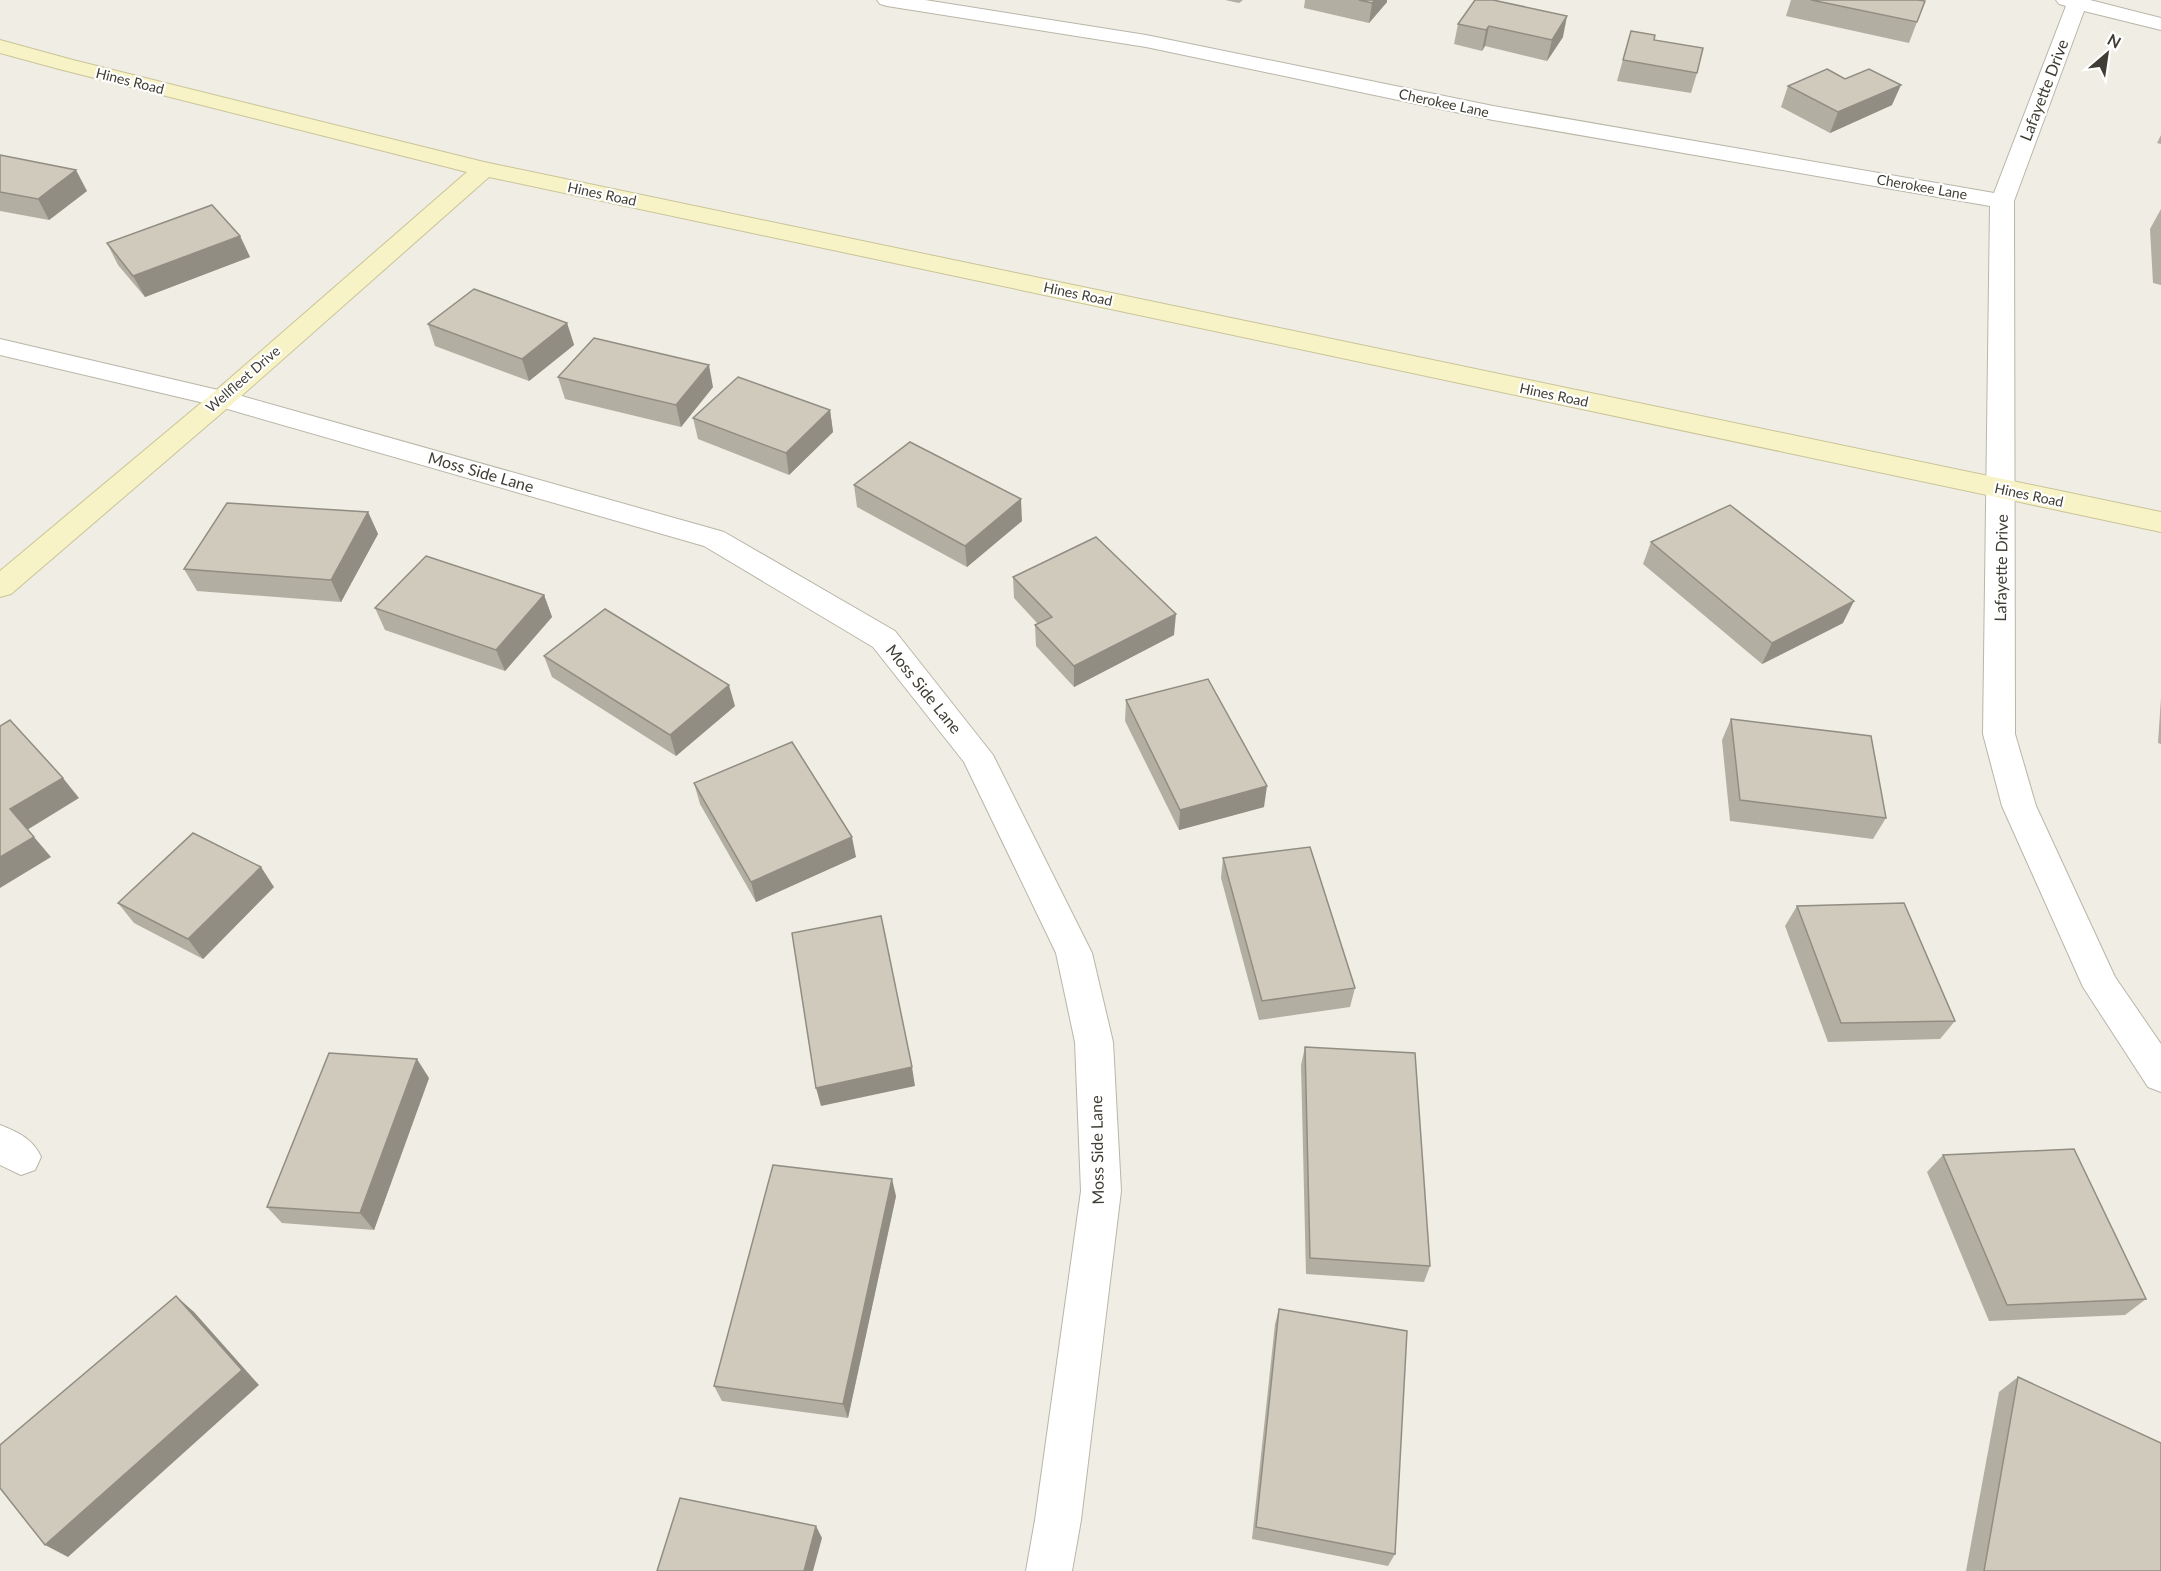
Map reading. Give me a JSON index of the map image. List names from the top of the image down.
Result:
{
  "streets": {
    "street": [
      "Hines Road",
      "Lafayette Drive",
      "Cherokee Lane",
      "Wellfleet Drive",
      "Moss Side Lane"
    ]
  },
  "crossings": [
    ["Hines Road", "Lafayette Drive"],
    ["Hines Road", "Wellfleet Drive"],
    ["Lafayette Drive", "Cherokee Lane"],
    ["Wellfleet Drive", "Moss Side Lane"]
  ],
  "north": "top right"
}
